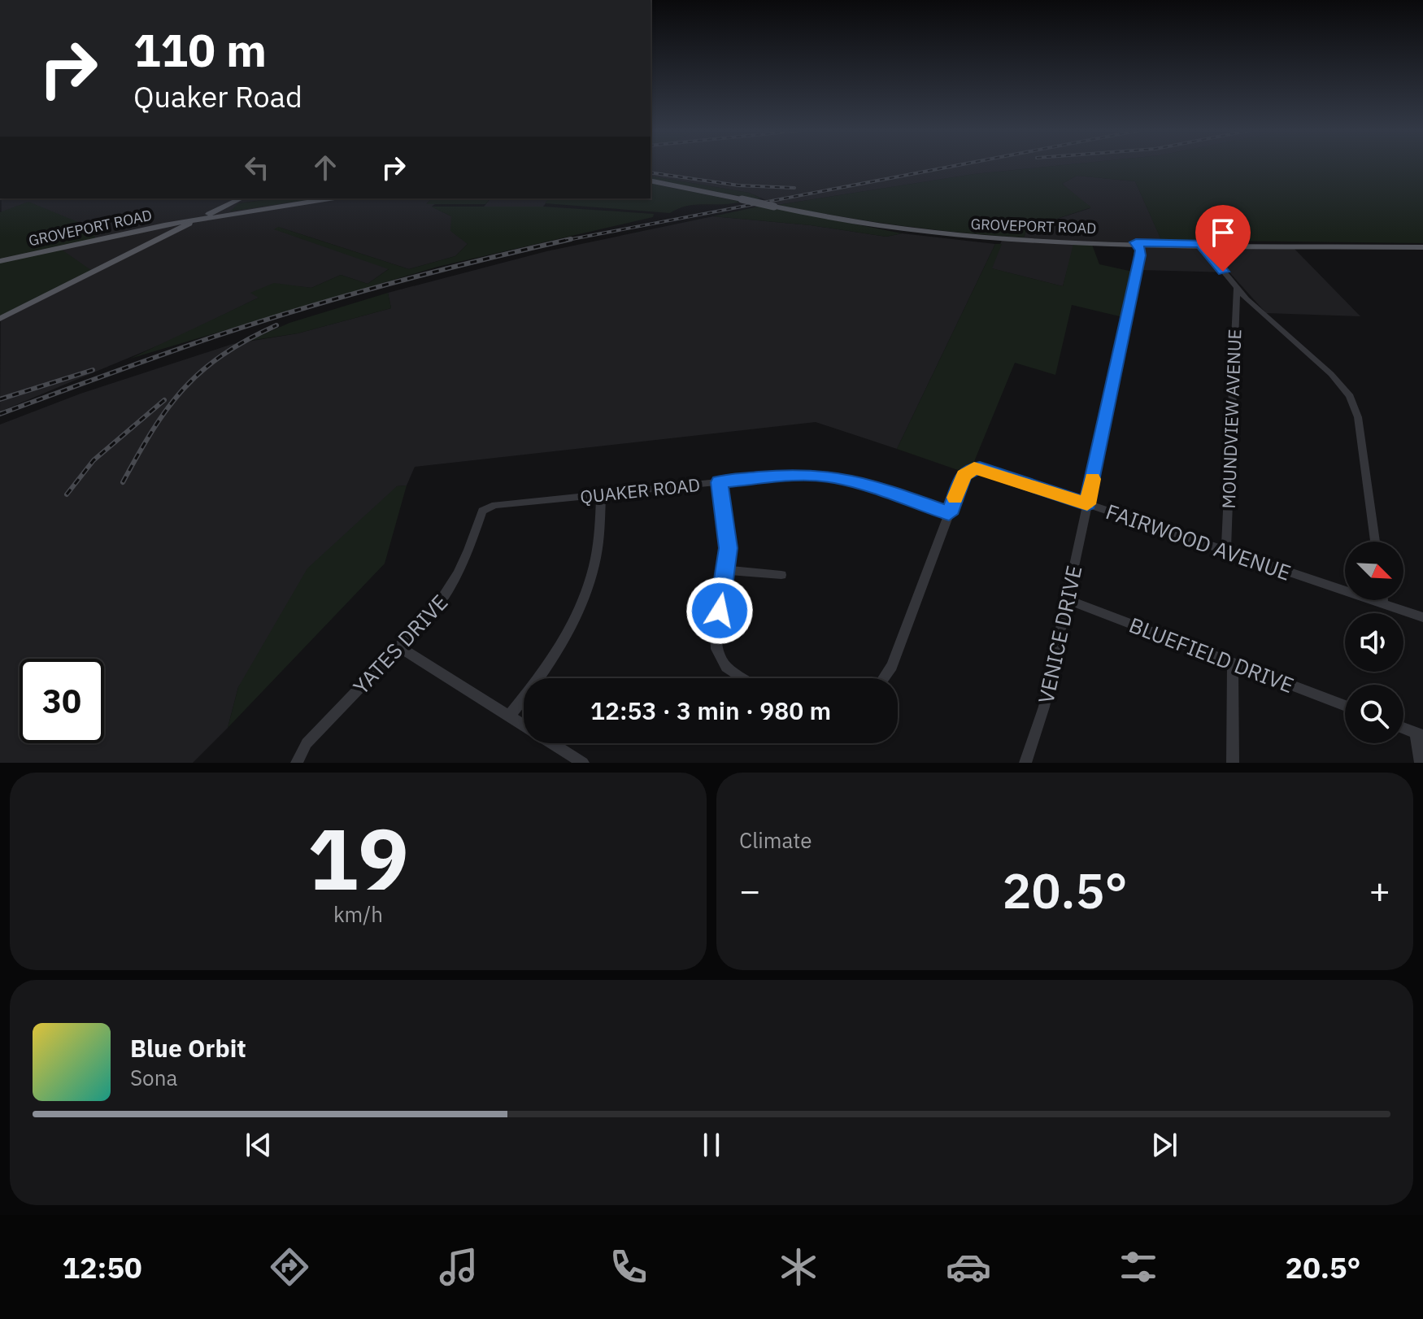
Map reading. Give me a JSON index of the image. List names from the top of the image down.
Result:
{
  "streets": {
    "main road": ["GROVEPORT ROAD"],
    "street": [
      "MOUNDVIEW AVENUE",
      "QUAKER ROAD",
      "FAIRWOOD AVENUE",
      "VENICE DRIVE",
      "YATES DRIVE",
      "BLUEFIELD DRIVE"
    ]
  },
  "crossings": [
    ["GROVEPORT ROAD", "VENICE DRIVE"],
    ["MOUNDVIEW AVENUE", "FAIRWOOD AVENUE"],
    ["QUAKER ROAD", "FAIRWOOD AVENUE"],
    ["QUAKER ROAD", "YATES DRIVE"],
    ["FAIRWOOD AVENUE", "VENICE DRIVE"],
    ["VENICE DRIVE", "BLUEFIELD DRIVE"]
  ],
  "north": "bottom right",
  "page": {
    "turn": ["110 m", "Quaker Road"],
    "limit": "30",
    "trip": "12:53 · 3 min · 980 m",
    "tile": [
      ["19", "km/h"],
      "Climate"
    ],
    "heat": ["−", "20.5°", "+"],
    "song": ["Blue Orbit", "Sona"],
    "tabs": ["12:50", "20.5°"]
  }
}
